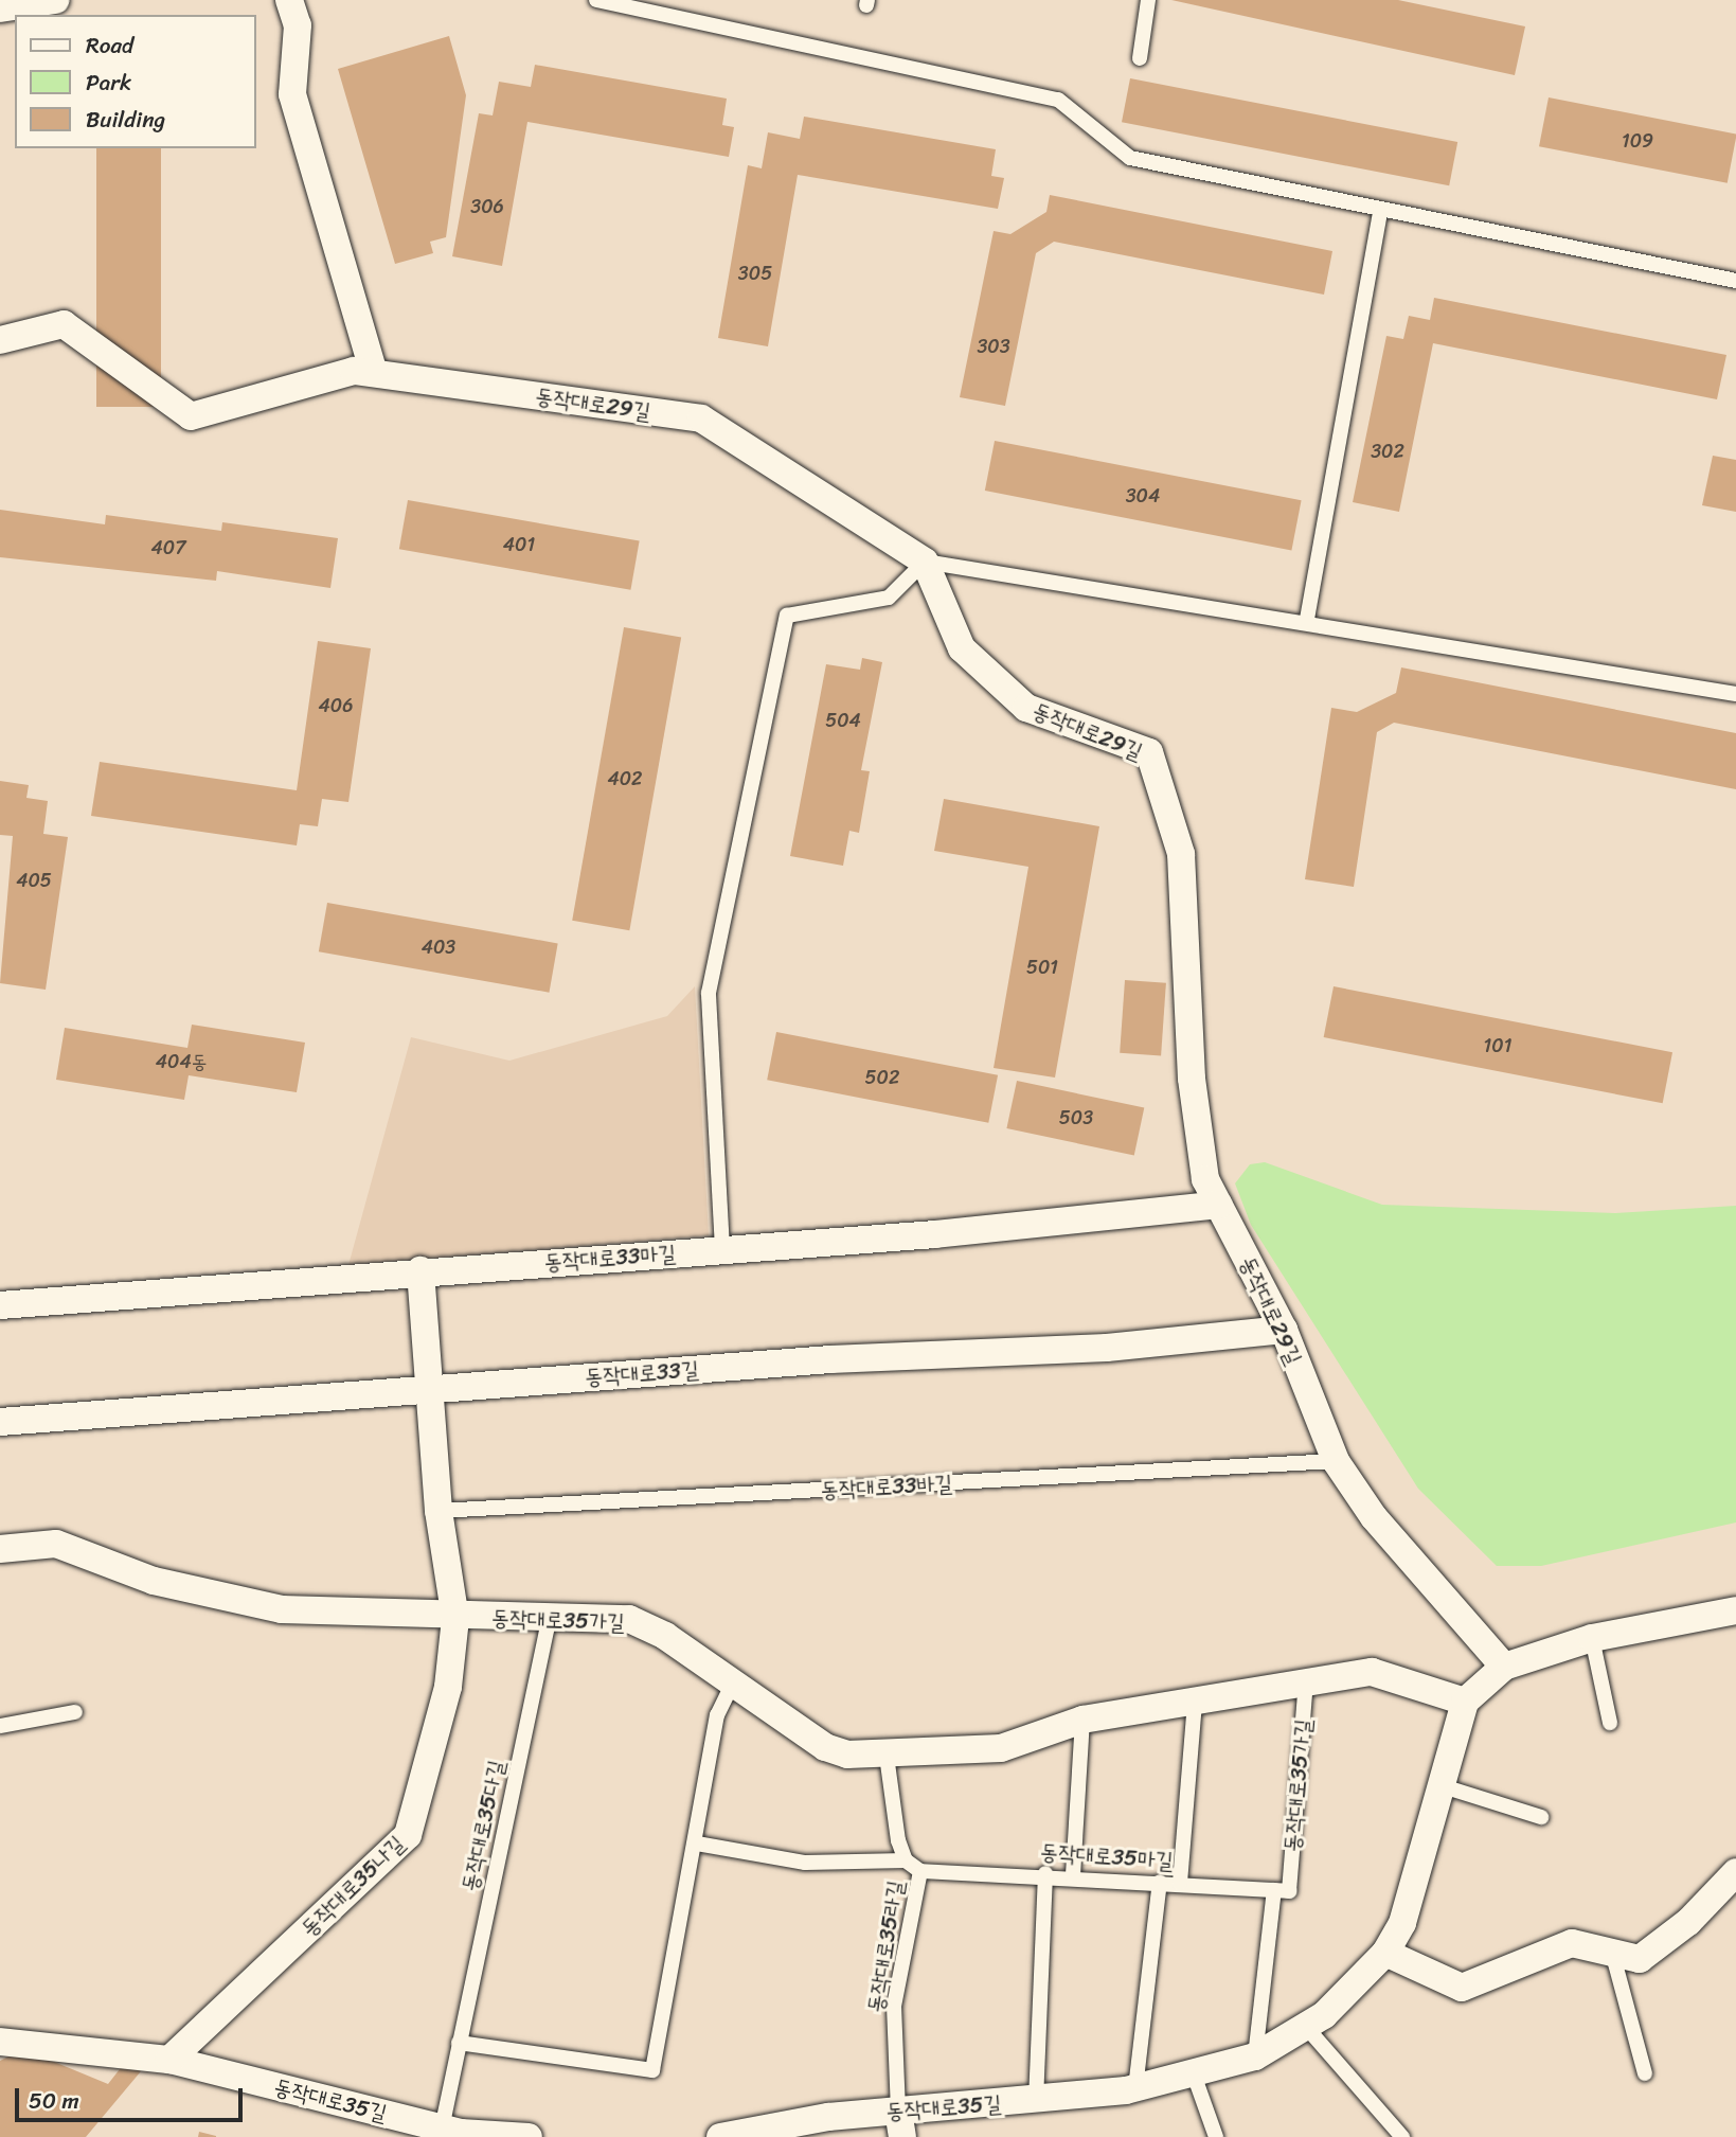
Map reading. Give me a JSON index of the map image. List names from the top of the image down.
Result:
{
  "streets": {
    "street": [
      "동작대로29길",
      "동작대로33마길",
      "동작대로33길",
      "동작대로35가길",
      "동작대로35나길",
      "동작대로35길"
    ],
    "lane": [
      "동작대로33바길",
      "동작대로35다길",
      "동작대로35마길",
      "동작대로35라길"
    ]
  },
  "crossings": [
    ["동작대로29길", "동작대로33마길"],
    ["동작대로29길", "동작대로33길"],
    ["동작대로29길", "동작대로33바길"],
    ["동작대로35가길", "동작대로35다길"],
    ["동작대로35가길", "동작대로35마길"],
    ["동작대로35가길", "동작대로35나길"],
    ["동작대로35가길", "동작대로35라길"],
    ["동작대로35가길", "동작대로35길"],
    ["동작대로35다길", "동작대로35길"],
    ["동작대로35마길", "동작대로35라길"],
    ["동작대로35나길", "동작대로35길"],
    ["동작대로35라길", "동작대로35길"]
  ],
  "house_numbers": [
    "109",
    "306",
    "305",
    "303",
    "302",
    "304",
    "401",
    "407",
    "406",
    "504",
    "402",
    "405",
    "403",
    "501",
    "101",
    "404동",
    "502",
    "503"
  ],
  "legend": ["Road", "Park", "Building"],
  "scale_bar": "50 m"
}
